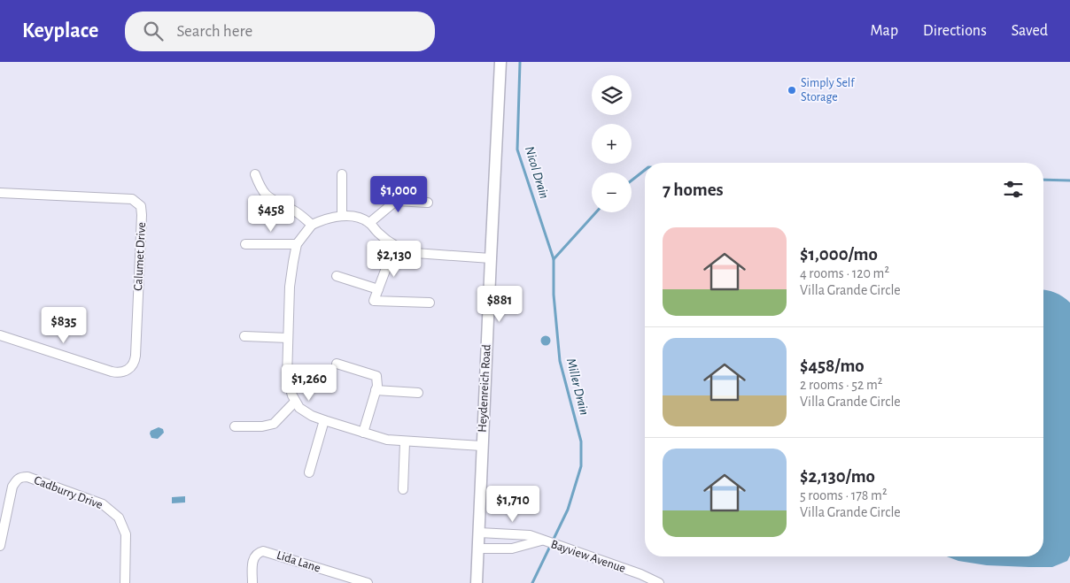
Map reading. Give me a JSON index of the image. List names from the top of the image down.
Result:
{
  "streets": {
    "street": [
      "Calumet Drive",
      "Heydenreich Road",
      "Cadburry Drive",
      "Bayview Avenue",
      "Lida Lane"
    ]
  },
  "crossings": [
    ["Heydenreich Road", "Bayview Avenue"]
  ],
  "water": ["Nicol Drain", "Miller Drain"],
  "places": ["Simply Self Storage"],
  "page": {
    "header": "Keyplace",
    "search": "Search here",
    "nav": ["Map", "Directions", "Saved"],
    "map_buttons": ["+", "−"],
    "heading": "7 homes",
    "price": [
      "$1,000",
      "$458",
      "$2,130",
      "$881",
      "$835",
      "$1,260",
      "$1,710"
    ],
    "list": [
      {
        "name": "$1,000/mo",
        "note": "4 rooms · 120 m² · Villa Grande Circle"
      },
      {
        "name": "$458/mo",
        "note": "2 rooms · 52 m² · Villa Grande Circle"
      },
      {
        "name": "$2,130/mo",
        "note": "5 rooms · 178 m² · Villa Grande Circle"
      }
    ]
  }
}
